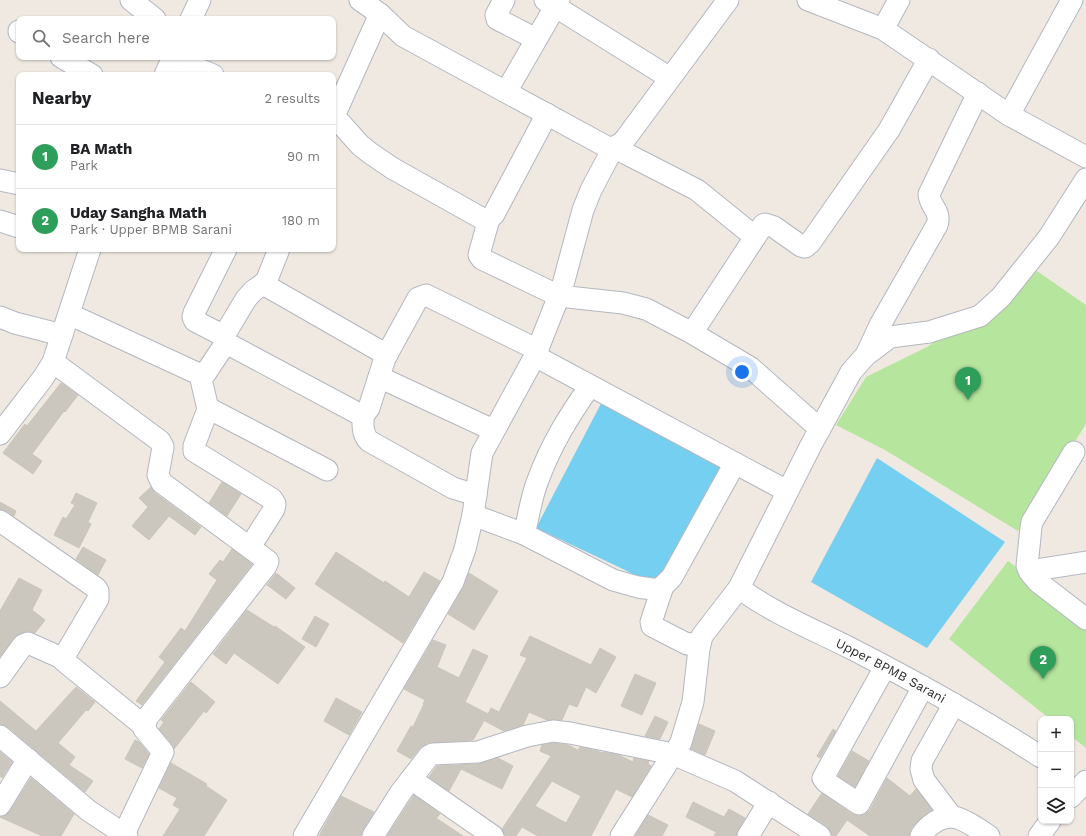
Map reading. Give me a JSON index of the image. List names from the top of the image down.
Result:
{
  "streets": {
    "street": ["Upper BPMB Sarani"]
  },
  "page": {
    "search": "Search here",
    "heading": ["Nearby", "2 results"],
    "list": [
      {
        "mark": "1",
        "name": "BA Math",
        "note": "Park",
        "value": "90 m"
      },
      {
        "mark": "2",
        "name": "Uday Sangha Math",
        "note": "Park · Upper BPMB Sarani",
        "value": "180 m"
      }
    ],
    "pins": ["1", "2"],
    "map_buttons": ["+", "−"]
  }
}
